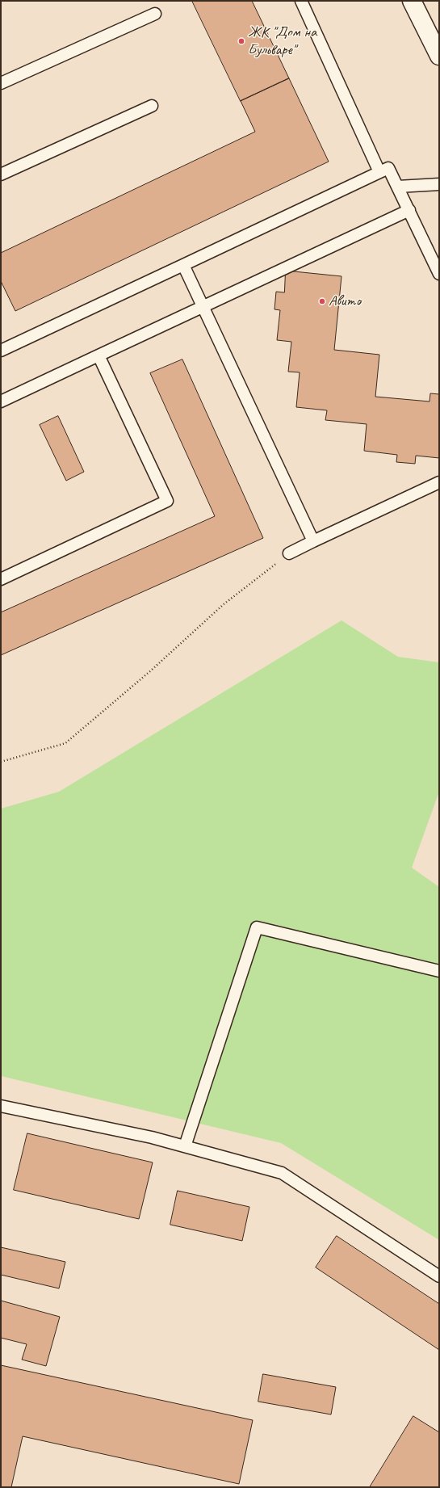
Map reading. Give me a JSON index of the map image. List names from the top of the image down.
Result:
{
  "places": ["ЖК \"Дом на Бульваре\"", "Авито"]
}
